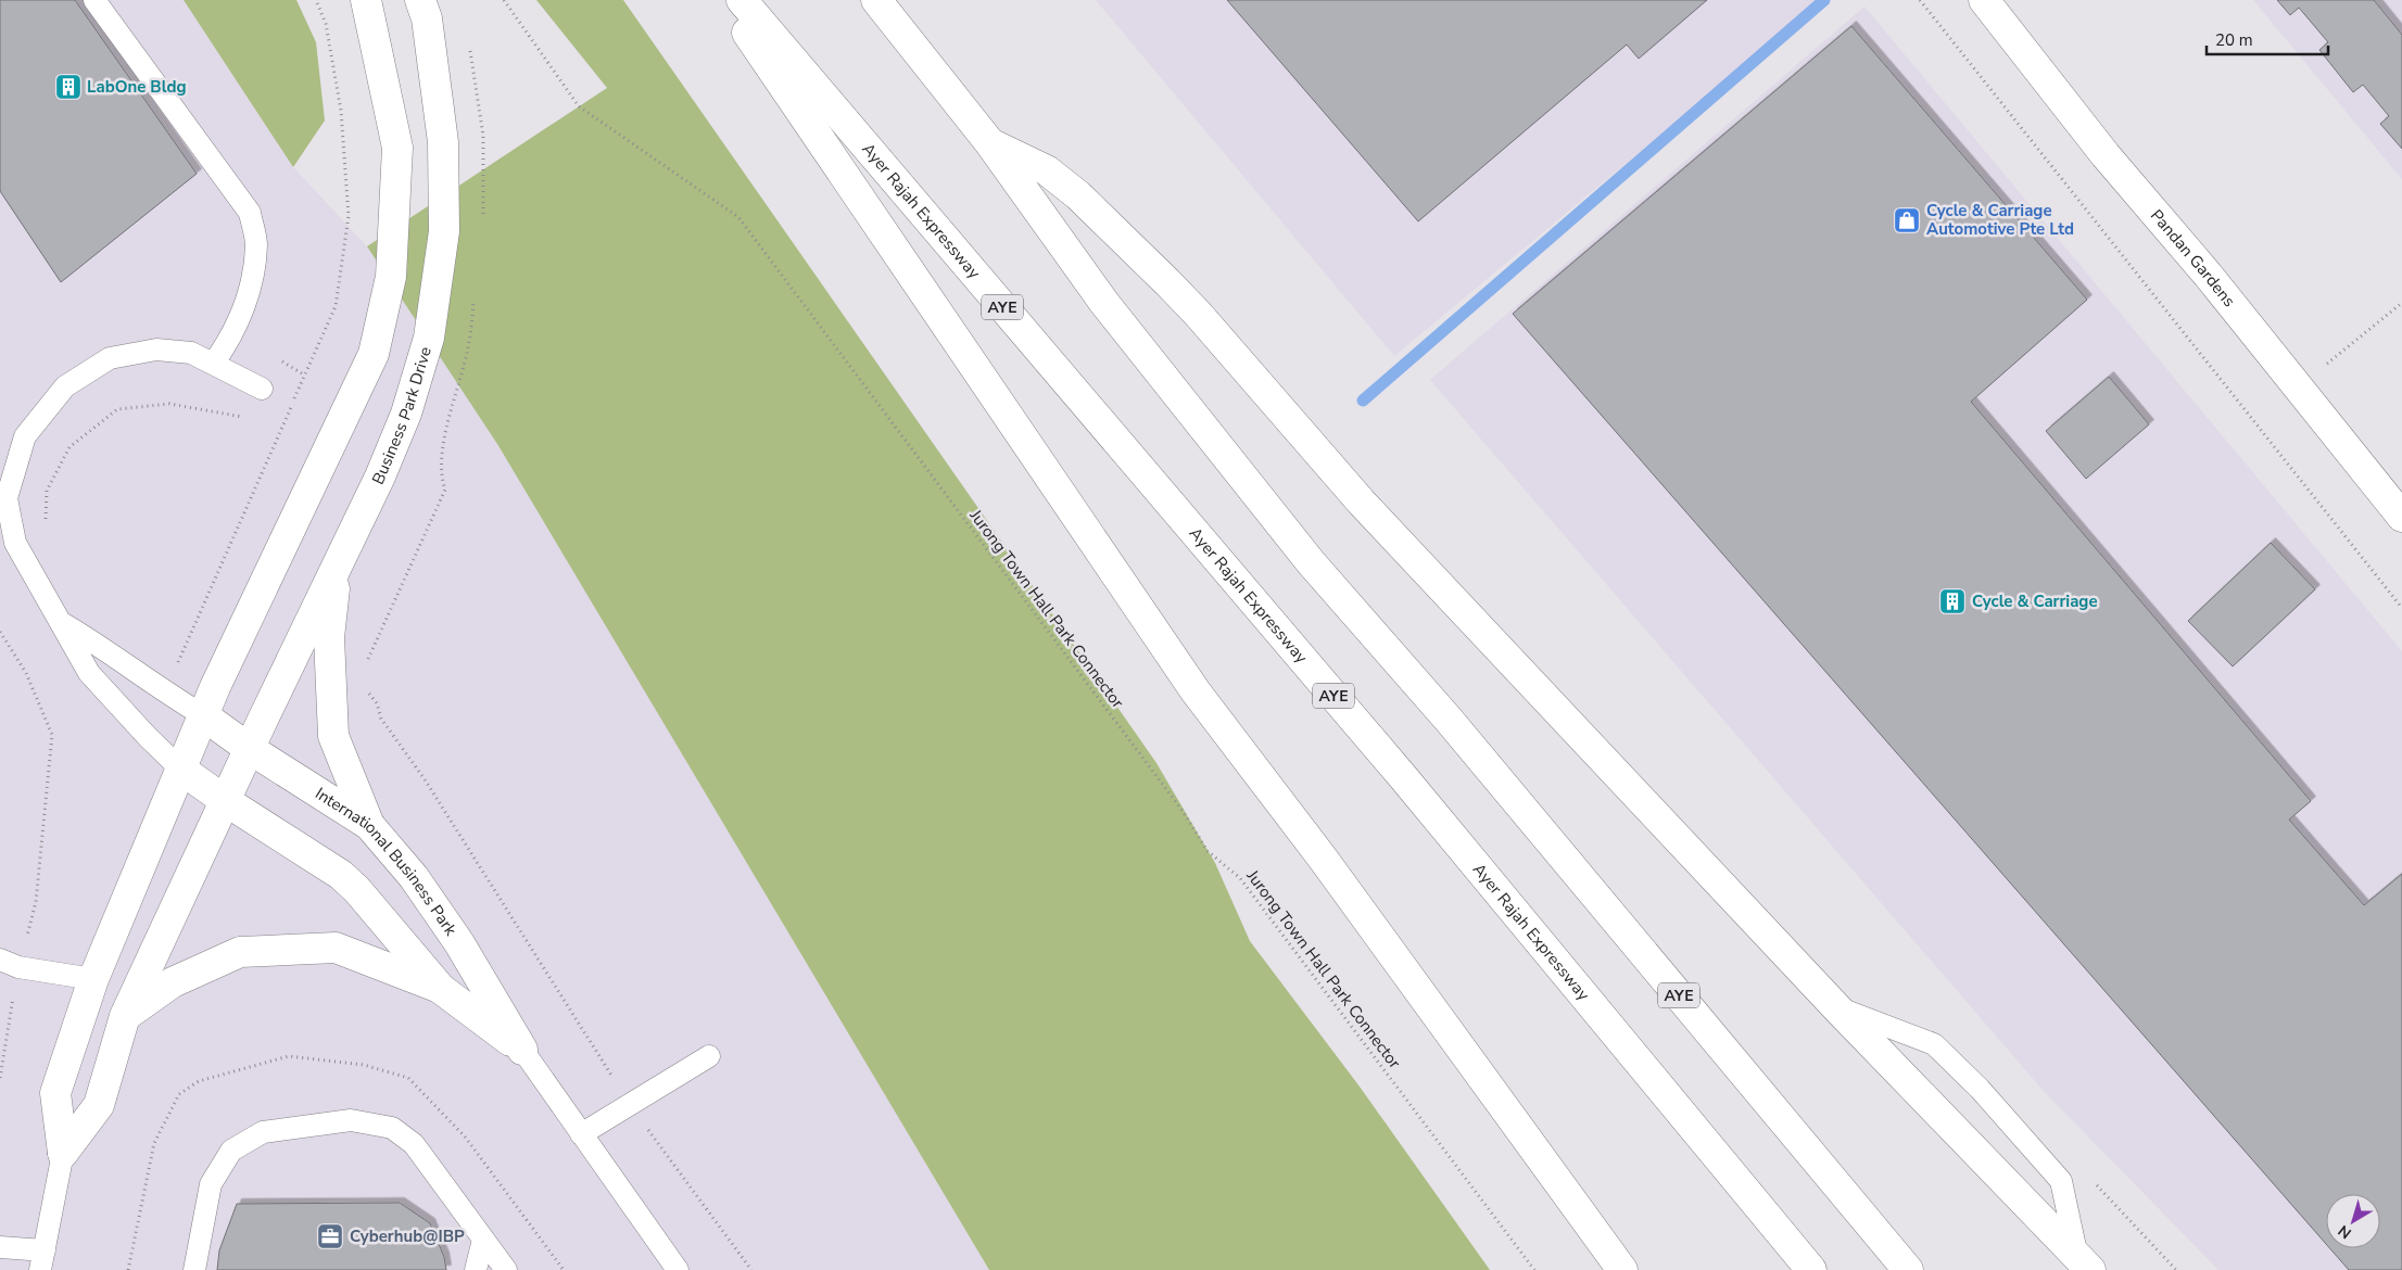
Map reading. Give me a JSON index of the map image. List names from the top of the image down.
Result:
{
  "streets": {
    "main road": [
      "Ayer Rajah Expressway",
      "Pandan Gardens",
      "AYE",
      "Business Park Drive",
      "International Business Park"
    ],
    "path": ["Jurong Town Hall Park Connector"]
  },
  "crossings": [
    ["Business Park Drive", "International Business Park"]
  ],
  "places": {
    "building": ["LabOne Bldg", "Cycle & Carriage"],
    "shop": ["Cycle & Carriage Automotive Pte Ltd"],
    "office": ["Cyberhub@IBP"]
  },
  "scale_bar": "20 m",
  "north": "bottom left"
}
